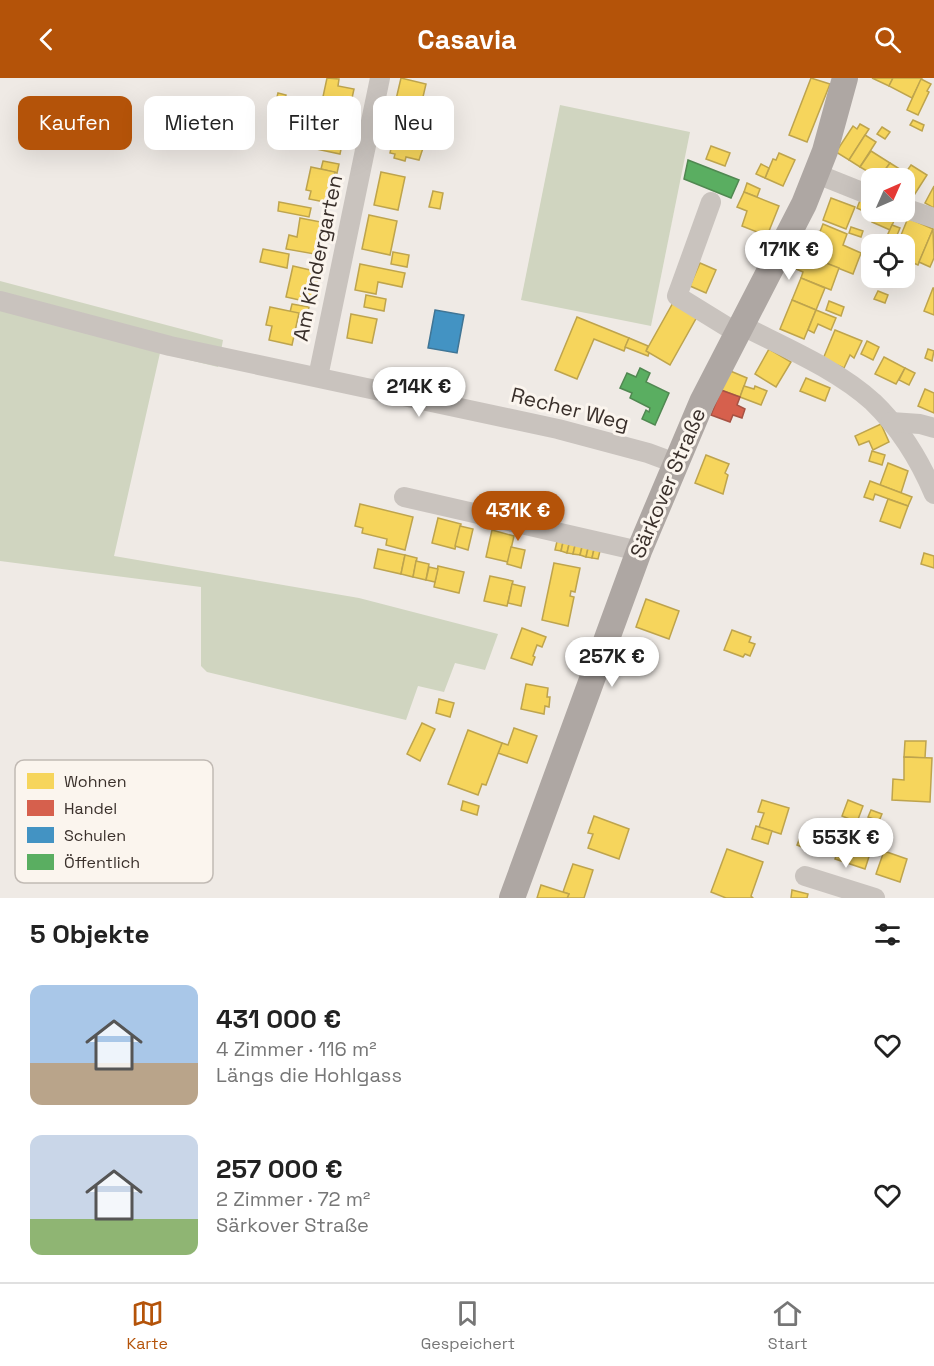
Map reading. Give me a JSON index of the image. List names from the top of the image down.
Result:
{
  "streets": {
    "main road": ["Särkover Straße"],
    "street": ["Am Kindergarten", "Recher Weg"]
  },
  "crossings": [
    ["Am Kindergarten", "Recher Weg"],
    ["Recher Weg", "Särkover Straße"]
  ],
  "legend": [
    "Wohnen",
    "Handel",
    "Schulen",
    "Öffentlich"
  ],
  "north": "top right",
  "page": {
    "header": "Casavia",
    "chip": [
      "Kaufen",
      "Mieten",
      "Filter",
      "Neu"
    ],
    "price": [
      "171K €",
      "214K €",
      "431K €",
      "257K €",
      "553K €"
    ],
    "heading": "5 Objekte",
    "list": [
      {
        "name": "431 000 €",
        "note": "4 Zimmer · 116 m² · Längs die Hohlgass"
      },
      {
        "name": "257 000 €",
        "note": "2 Zimmer · 72 m² · Särkover Straße"
      }
    ],
    "tabs": ["Karte", "Gespeichert", "Start"]
  }
}
